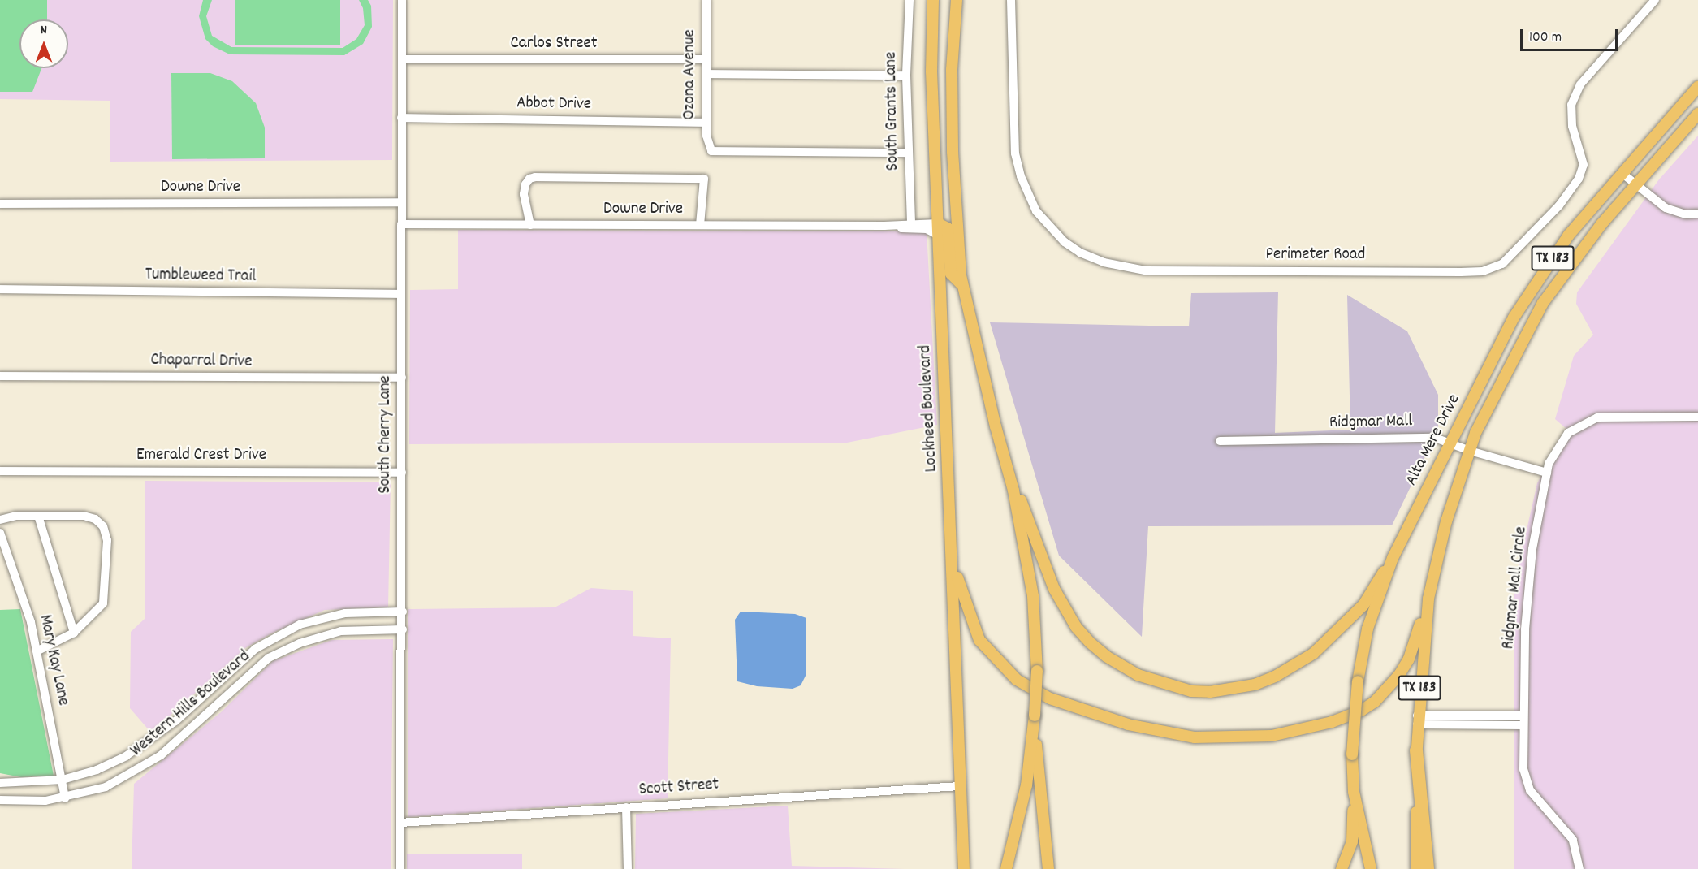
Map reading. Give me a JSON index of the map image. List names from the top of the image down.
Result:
{
  "streets": {
    "main road": ["TX 183", "Lockheed Boulevard", "Alta Mere Drive"],
    "street": [
      "Carlos Street",
      "Ozona Avenue",
      "Abbot Drive",
      "South Grants Lane",
      "Downe Drive",
      "Perimeter Road",
      "Tumbleweed Trail",
      "Chaparral Drive",
      "Ridgmar Mall",
      "South Cherry Lane",
      "Emerald Crest Drive",
      "Ridgmar Mall Circle",
      "Mary Kay Lane",
      "Western Hills Boulevard",
      "Scott Street"
    ]
  },
  "crossings": [
    ["Carlos Street", "Ozona Avenue"],
    ["Carlos Street", "South Cherry Lane"],
    ["Ozona Avenue", "Abbot Drive"],
    ["Ozona Avenue", "South Grants Lane"],
    ["Abbot Drive", "South Cherry Lane"],
    ["South Grants Lane", "Downe Drive"],
    ["Downe Drive", "Lockheed Boulevard"],
    ["Downe Drive", "South Cherry Lane"],
    ["Tumbleweed Trail", "South Cherry Lane"],
    ["Chaparral Drive", "South Cherry Lane"],
    ["Lockheed Boulevard", "Scott Street"],
    ["Ridgmar Mall", "Alta Mere Drive"],
    ["Ridgmar Mall", "Ridgmar Mall Circle"],
    ["South Cherry Lane", "Emerald Crest Drive"],
    ["South Cherry Lane", "Western Hills Boulevard"],
    ["South Cherry Lane", "Scott Street"],
    ["Mary Kay Lane", "Western Hills Boulevard"]
  ],
  "scale_bar": "100 m",
  "north": "top"
}
